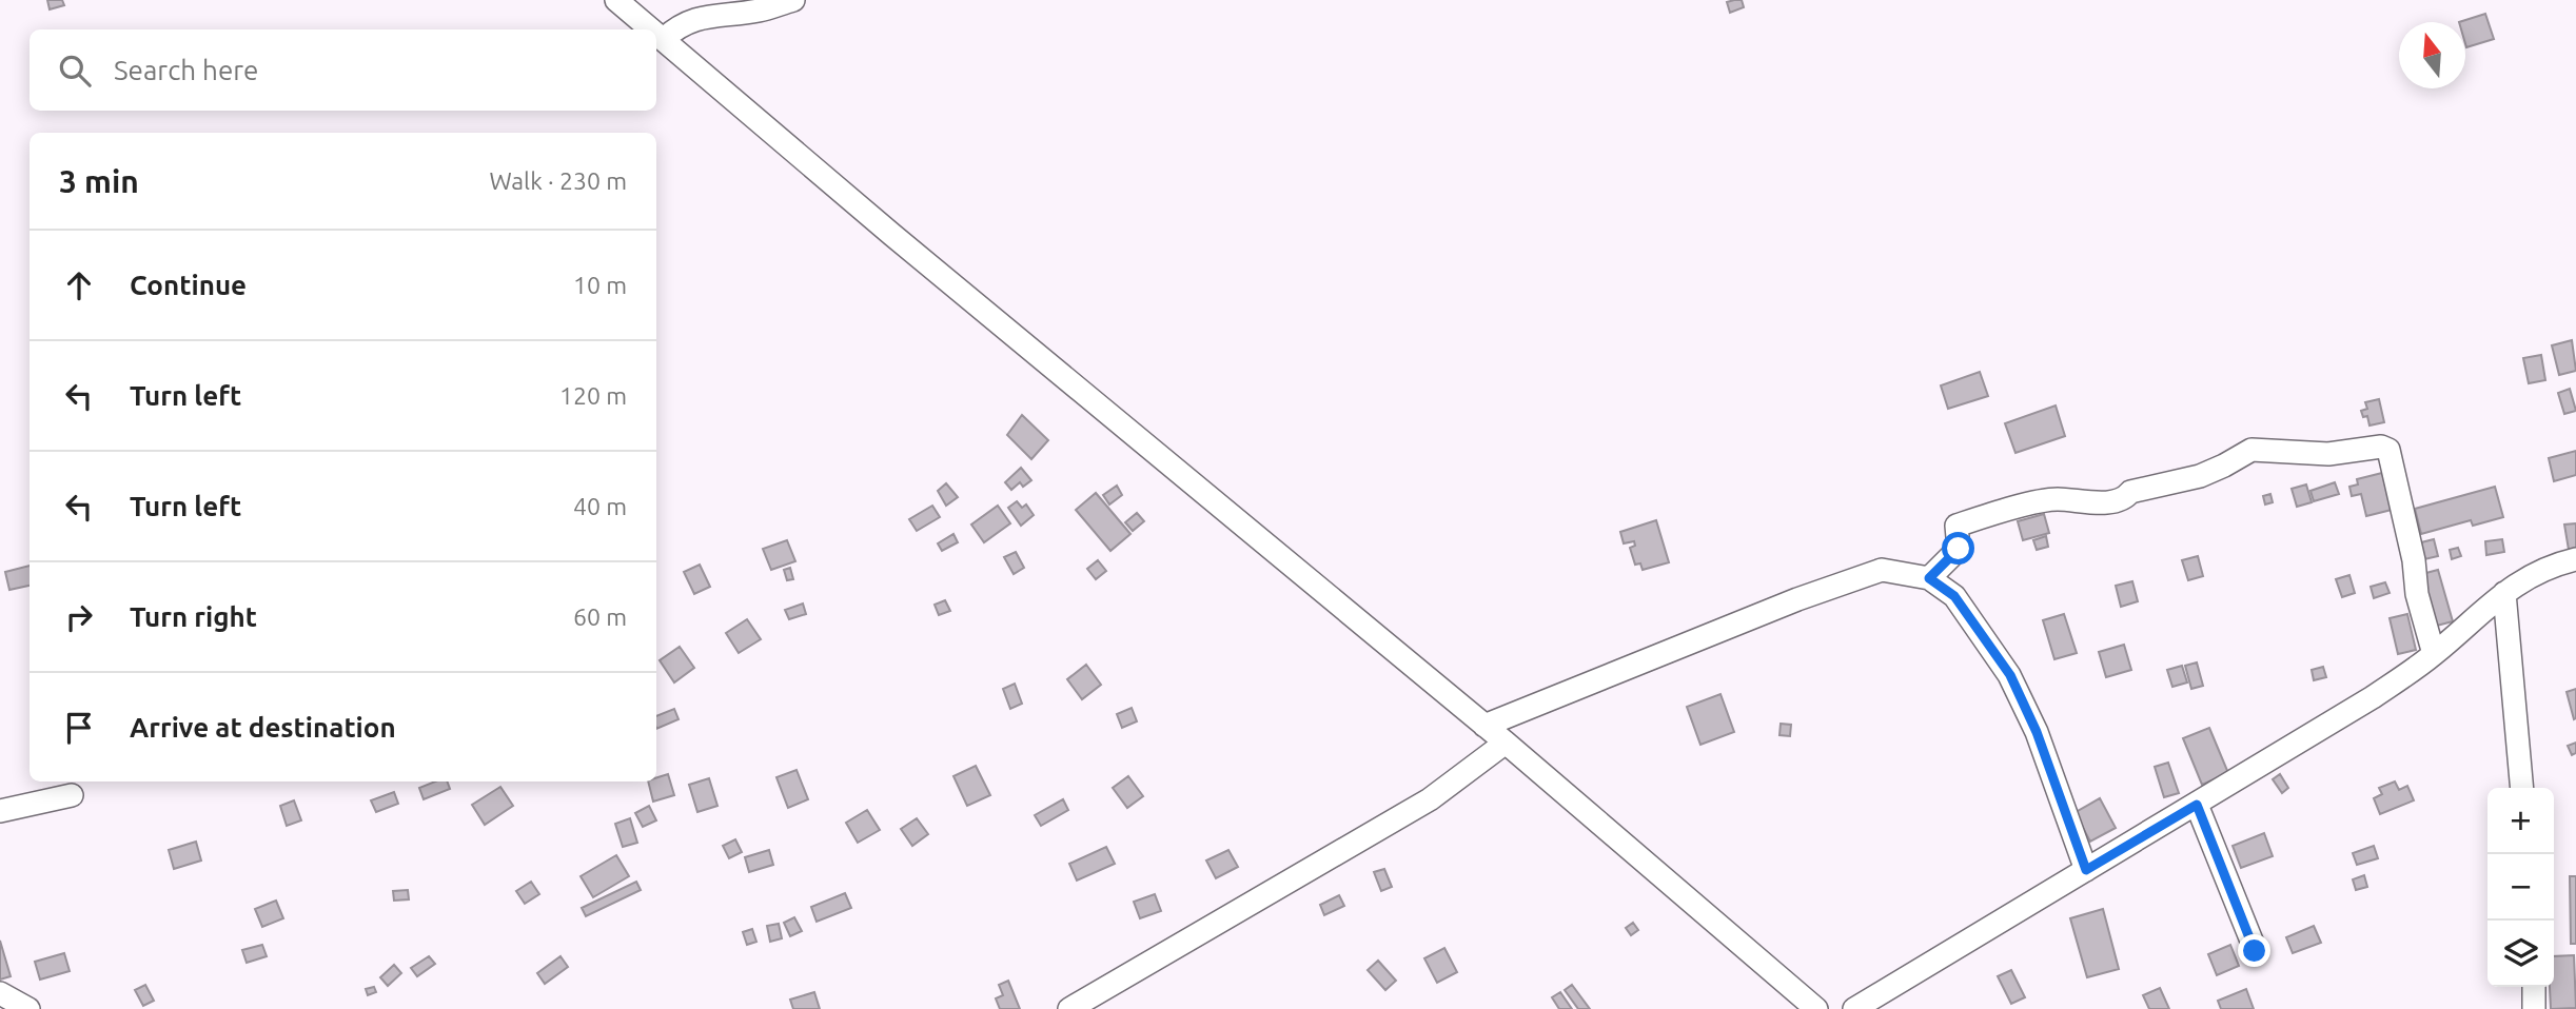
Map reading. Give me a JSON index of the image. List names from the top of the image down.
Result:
{
  "north": "top",
  "page": {
    "search": "Search here",
    "heading": ["3 min", "Walk · 230 m"],
    "list": [
      ["Continue", "10 m"],
      ["Turn left", "120 m"],
      ["Turn left", "40 m"],
      ["Turn right", "60 m"],
      "Arrive at destination"
    ],
    "map_buttons": ["+", "−"]
  }
}
